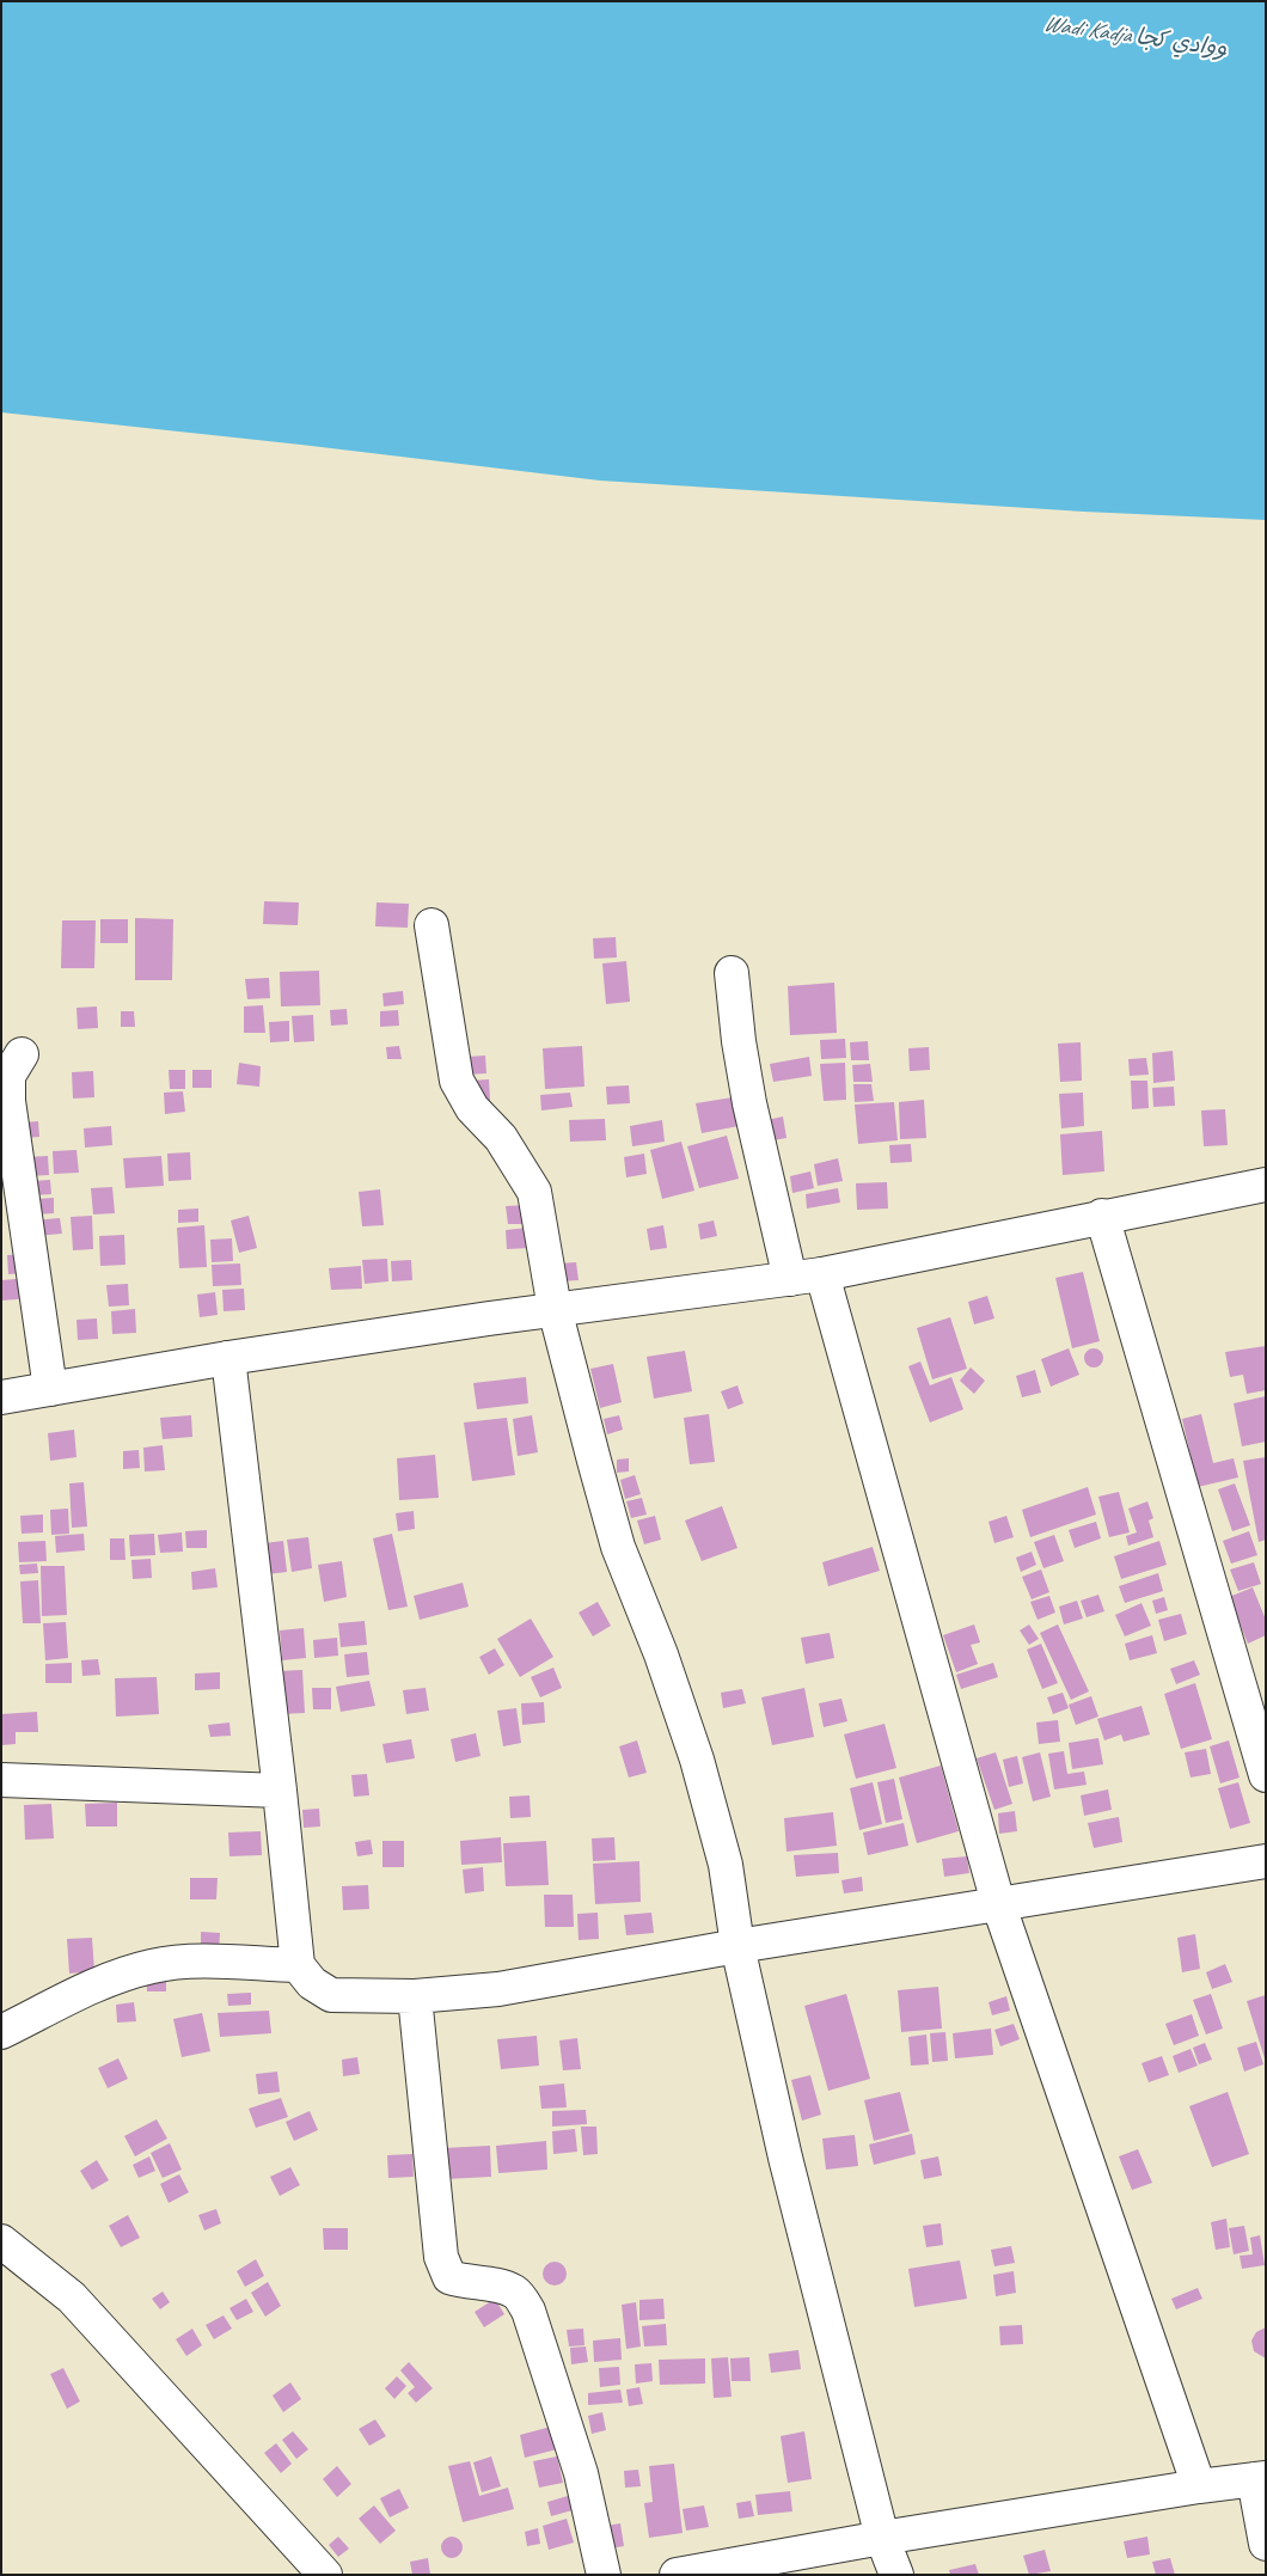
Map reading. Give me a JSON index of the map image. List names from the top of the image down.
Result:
{
  "water": ["Wadi Kadja ووادي كجا"]
}
